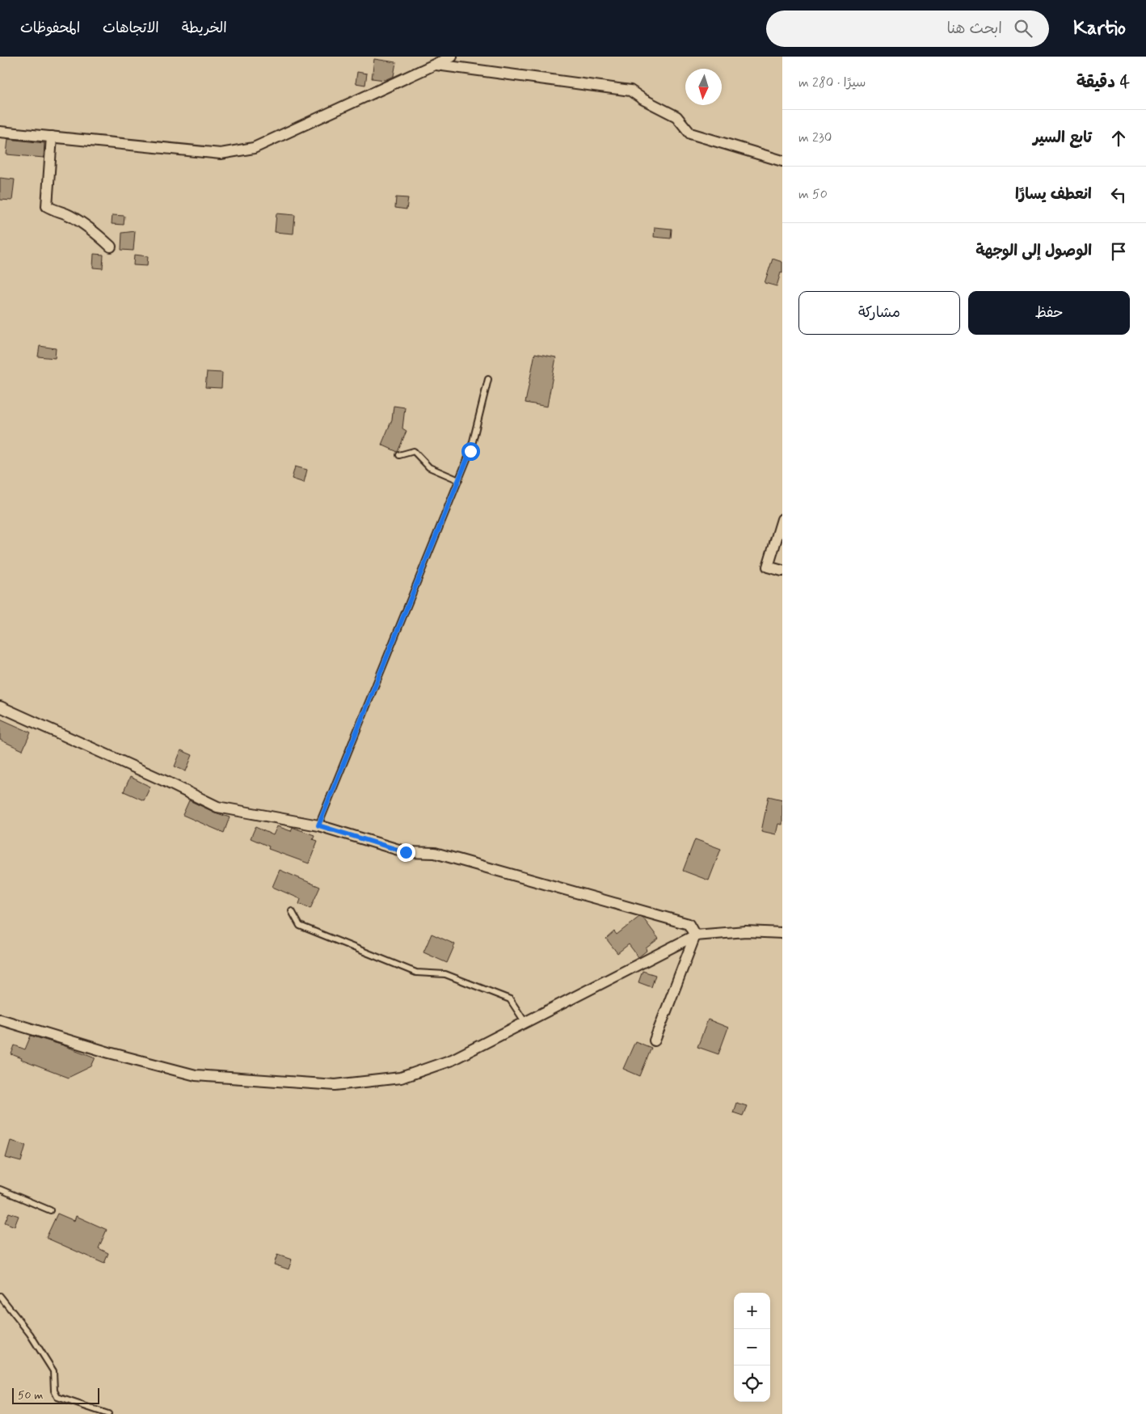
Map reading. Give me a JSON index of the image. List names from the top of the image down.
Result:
{
  "scale_bar": "50 m",
  "north": "bottom",
  "page": {
    "header": "Kartio",
    "search": "ابحث هنا",
    "nav": ["الخريطة", "الاتجاهات", "المحفوظات"],
    "heading": ["4 دقيقة", "سيرًا · 280 m"],
    "list": [
      ["تابع السير", "230 m"],
      ["انعطف يسارًا", "50 m"],
      "الوصول إلى الوجهة"
    ],
    "buttons": ["حفظ", "مشاركة"],
    "map_buttons": ["+", "−"],
    "scale": "50 m"
  }
}
